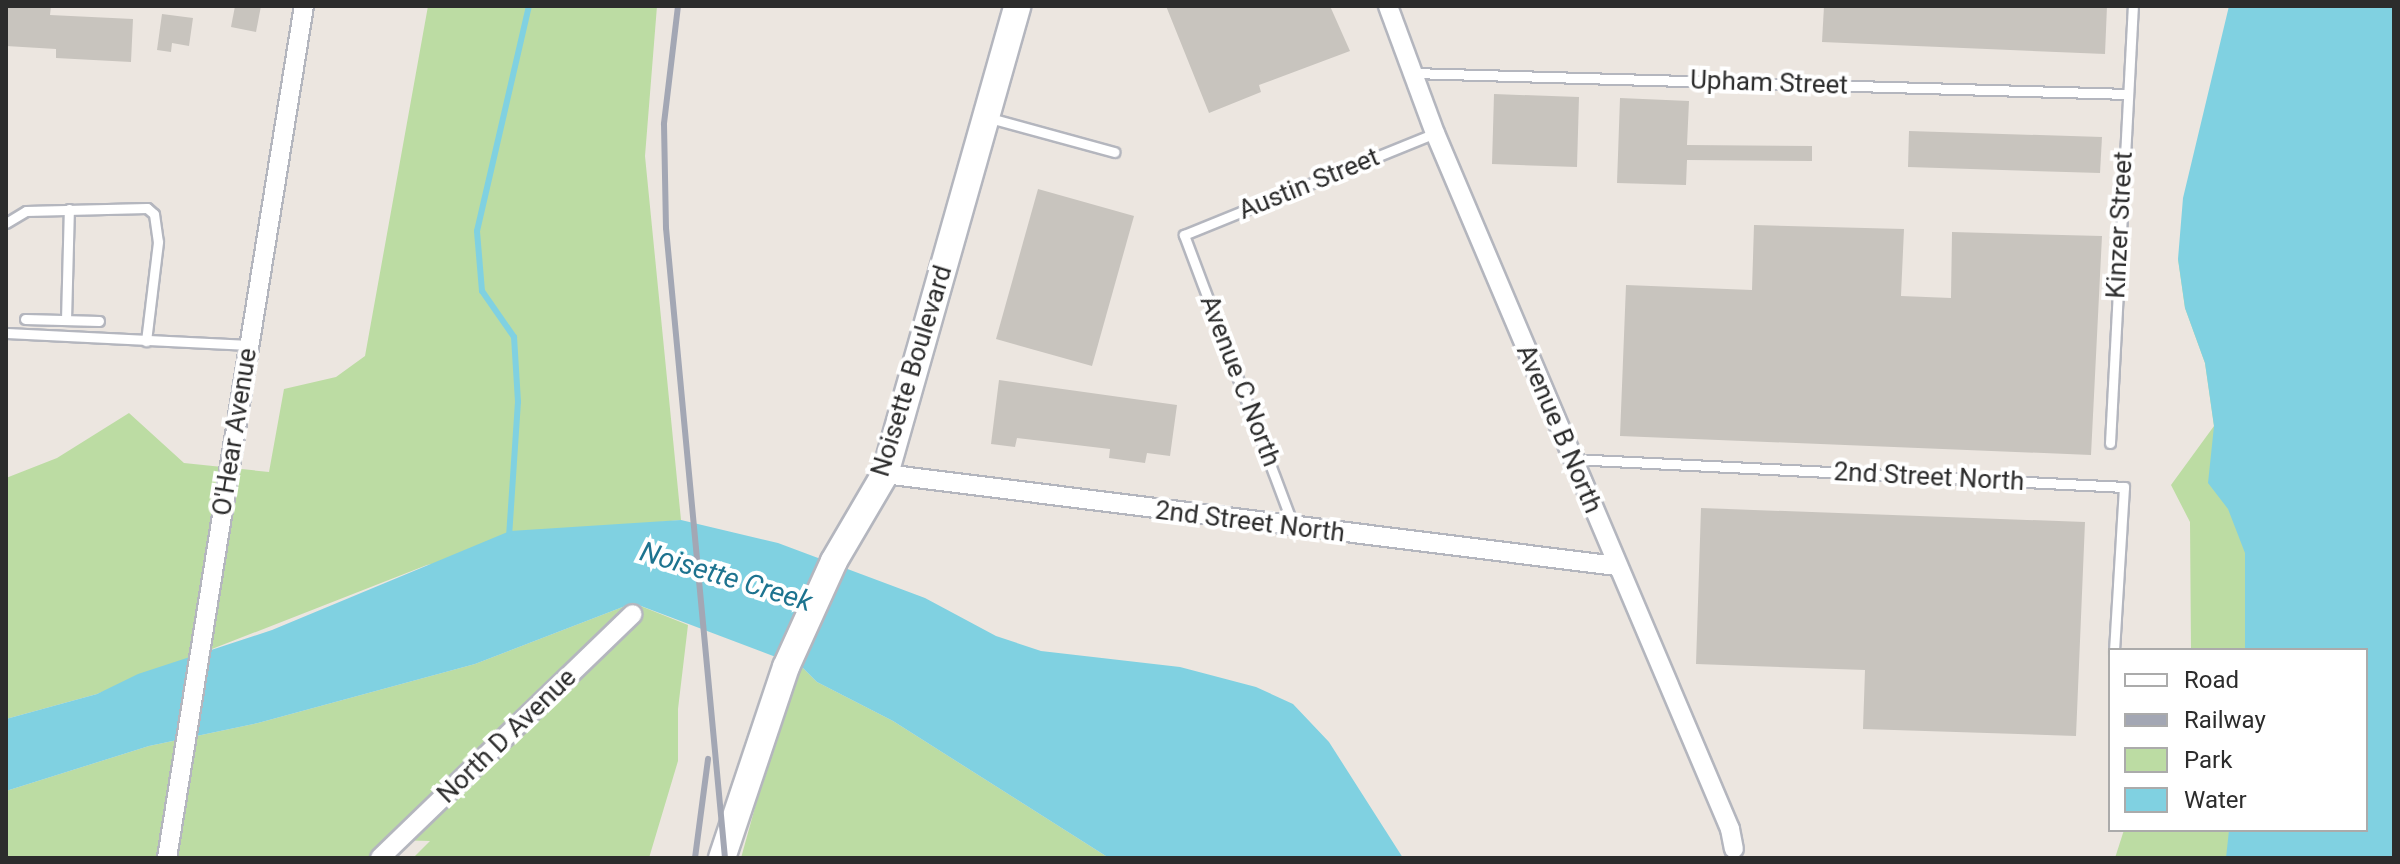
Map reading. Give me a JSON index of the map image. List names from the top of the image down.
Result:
{
  "streets": {
    "street": [
      "Noisette Boulevard",
      "Avenue B North",
      "O'Hear Avenue",
      "2nd Street North",
      "North D Avenue"
    ],
    "lane": [
      "Upham Street",
      "Austin Street",
      "Kinzer Street",
      "Avenue C North"
    ]
  },
  "crossings": [
    ["Upham Street", "Kinzer Street"],
    ["Upham Street", "Avenue B North"],
    ["Austin Street", "Avenue C North"],
    ["Austin Street", "Avenue B North"],
    ["Noisette Boulevard", "2nd Street North"],
    ["Avenue C North", "2nd Street North"],
    ["Avenue B North", "2nd Street North"]
  ],
  "water": ["Noisette Creek"],
  "legend": [
    "Road",
    "Railway",
    "Park",
    "Water"
  ]
}
